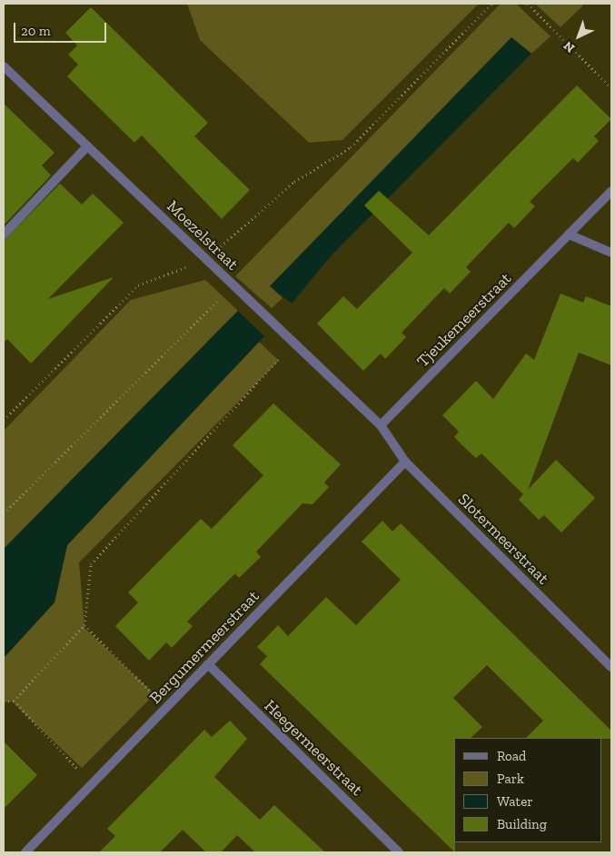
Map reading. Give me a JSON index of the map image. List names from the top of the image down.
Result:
{
  "streets": {
    "street": [
      "Moezelstraat",
      "Tjeukemeerstraat",
      "Slotermeerstraat",
      "Bergumermeerstraat",
      "Heegermeerstraat"
    ]
  },
  "crossings": [
    ["Moezelstraat", "Tjeukemeerstraat"],
    ["Moezelstraat", "Slotermeerstraat"],
    ["Tjeukemeerstraat", "Slotermeerstraat"],
    ["Slotermeerstraat", "Bergumermeerstraat"],
    ["Bergumermeerstraat", "Heegermeerstraat"]
  ],
  "legend": [
    "Road",
    "Park",
    "Water",
    "Building"
  ],
  "scale_bar": "20 m",
  "north": "bottom left"
}
